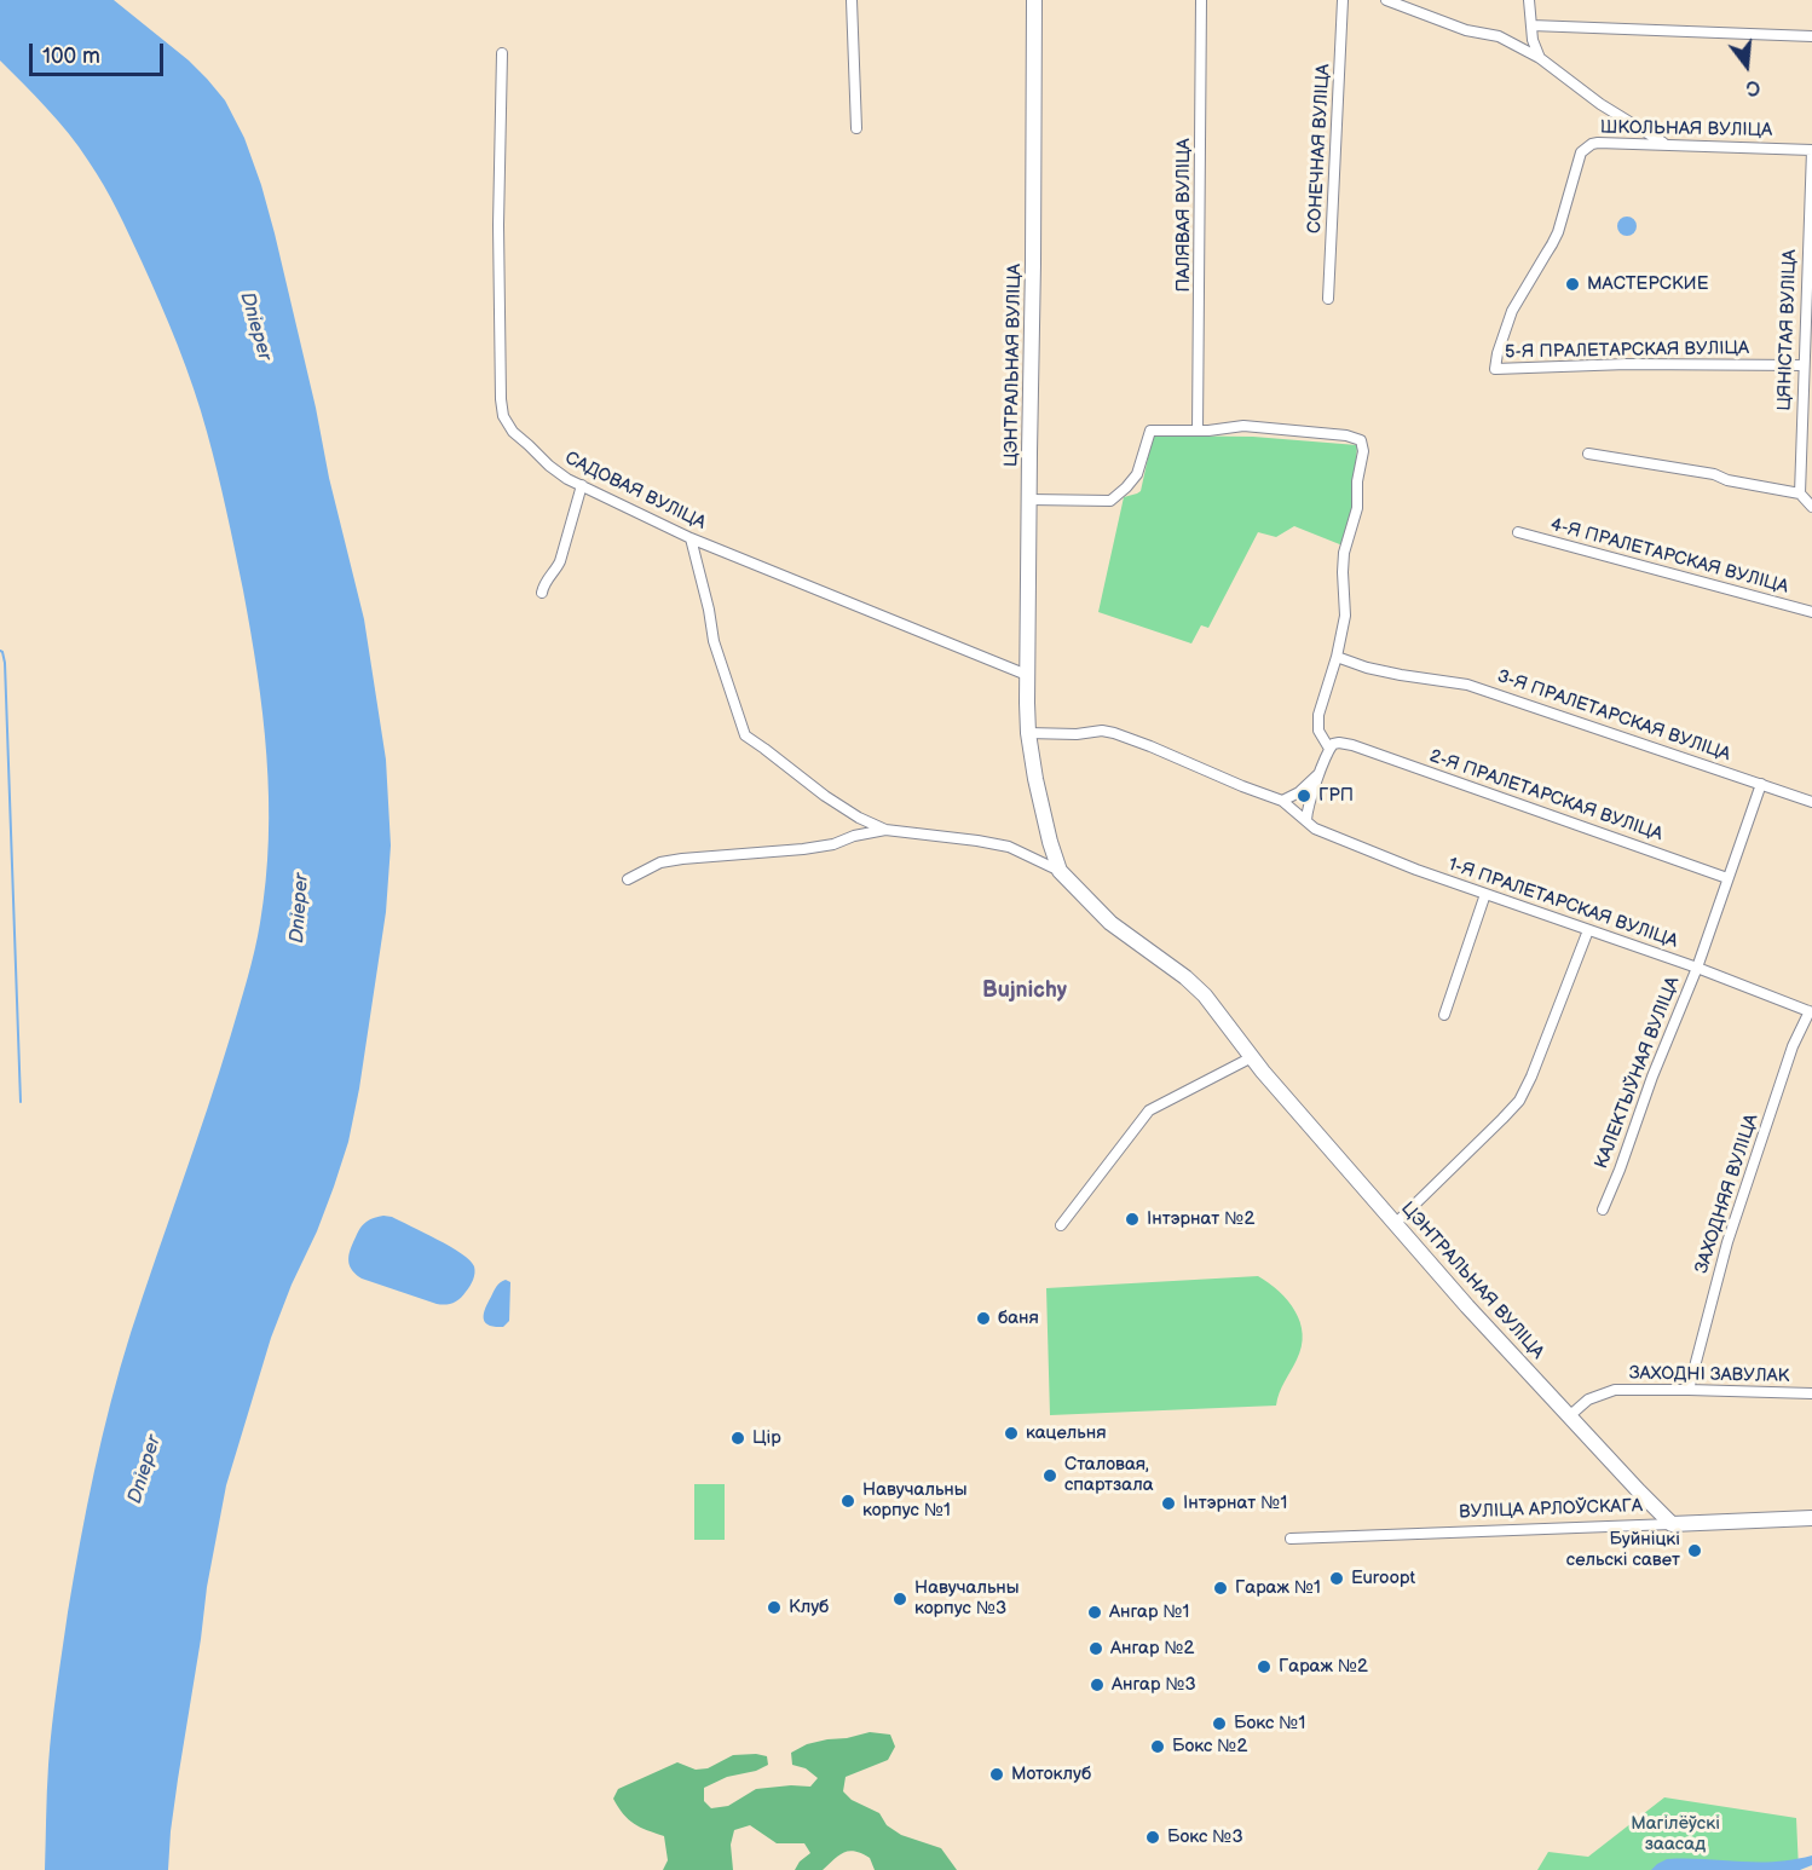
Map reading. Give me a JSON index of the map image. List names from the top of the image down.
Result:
{
  "streets": {
    "street": [
      "ШКОЛЬНАЯ ВУЛІЦА",
      "СОНЕЧНАЯ ВУЛІЦА",
      "ПАЛЯВАЯ ВУЛІЦА",
      "ЦЯНІСТАЯ ВУЛІЦА",
      "5-Я ПРАЛЕТАРСКАЯ ВУЛІЦА",
      "ЦЭНТРАЛЬНАЯ ВУЛІЦА",
      "САДОВАЯ ВУЛІЦА",
      "4-Я ПРАЛЕТАРСКАЯ ВУЛІЦА",
      "3-Я ПРАЛЕТАРСКАЯ ВУЛІЦА",
      "2-Я ПРАЛЕТАРСКАЯ ВУЛІЦА",
      "1-Я ПРАЛЕТАРСКАЯ ВУЛІЦА",
      "КАЛЕКТЫЎНАЯ ВУЛІЦА",
      "ЗАХОДНЯЯ ВУЛІЦА",
      "ЗАХОДНІ ЗАВУЛАК",
      "ВУЛІЦА АРЛОЎСКАГА"
    ]
  },
  "crossings": [
    ["ШКОЛЬНАЯ ВУЛІЦА", "ЦЯНІСТАЯ ВУЛІЦА"],
    ["ШКОЛЬНАЯ ВУЛІЦА", "5-Я ПРАЛЕТАРСКАЯ ВУЛІЦА"],
    ["ЦЯНІСТАЯ ВУЛІЦА", "5-Я ПРАЛЕТАРСКАЯ ВУЛІЦА"],
    ["ЦЭНТРАЛЬНАЯ ВУЛІЦА", "САДОВАЯ ВУЛІЦА"],
    ["ЦЭНТРАЛЬНАЯ ВУЛІЦА", "ЗАХОДНІ ЗАВУЛАК"],
    ["ЦЭНТРАЛЬНАЯ ВУЛІЦА", "ВУЛІЦА АРЛОЎСКАГА"],
    ["3-Я ПРАЛЕТАРСКАЯ ВУЛІЦА", "КАЛЕКТЫЎНАЯ ВУЛІЦА"],
    ["2-Я ПРАЛЕТАРСКАЯ ВУЛІЦА", "КАЛЕКТЫЎНАЯ ВУЛІЦА"],
    ["1-Я ПРАЛЕТАРСКАЯ ВУЛІЦА", "КАЛЕКТЫЎНАЯ ВУЛІЦА"],
    ["1-Я ПРАЛЕТАРСКАЯ ВУЛІЦА", "ЗАХОДНЯЯ ВУЛІЦА"],
    ["ЗАХОДНЯЯ ВУЛІЦА", "ЗАХОДНІ ЗАВУЛАК"]
  ],
  "districts": ["Bujnichy"],
  "water": ["Dnieper"],
  "parks": ["Магілёўскі заасад"],
  "places": [
    "МАСТЕРСКИЕ",
    "ГРП",
    "Інтэрнат №2",
    "баня",
    "кацельня",
    "Цір",
    "Сталовая, спартзала",
    "Навучальны корпус №1",
    "Інтэрнат №1",
    "Буйніцкі сельскі савет",
    "Euroopt",
    "Гараж №1",
    "Навучальны корпус №3",
    "Клуб",
    "Ангар №1",
    "Ангар №2",
    "Гараж №2",
    "Ангар №3",
    "Бокс №1",
    "Бокс №2",
    "Мотоклуб",
    "Бокс №3"
  ],
  "scale_bar": "100 m",
  "north": "bottom"
}
